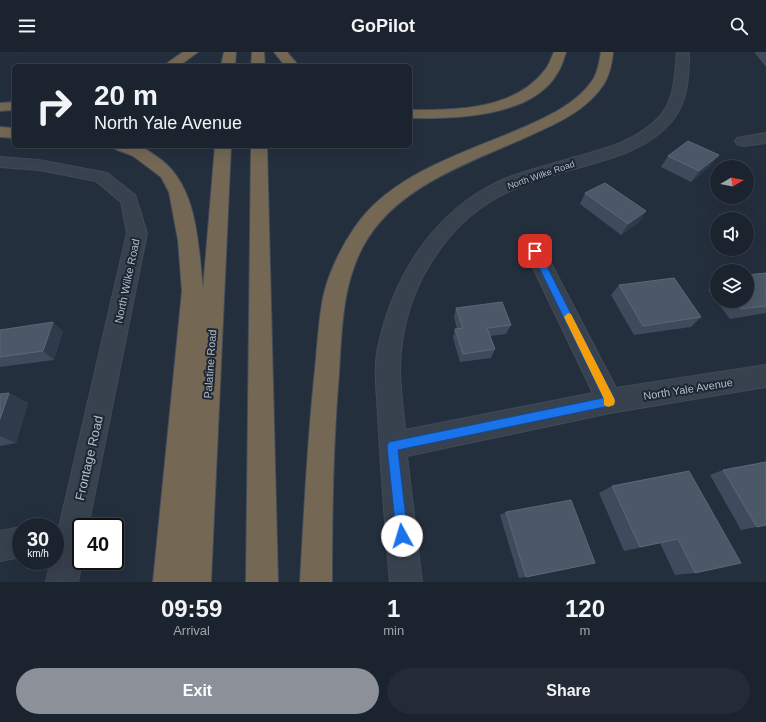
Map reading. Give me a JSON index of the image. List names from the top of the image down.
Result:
{
  "streets": {
    "highway": ["Palatine Road"],
    "street": ["North Wilke Road", "North Yale Avenue", "Frontage Road"]
  },
  "crossings": [
    ["North Wilke Road", "North Yale Avenue"],
    ["North Wilke Road", "Frontage Road"]
  ],
  "north": "right",
  "page": {
    "header": "GoPilot",
    "turn": ["20 m", "North Yale Avenue"],
    "speed": "30 km/h",
    "limit": "40",
    "eta": [
      "09:59",
      "Arrival",
      "1",
      "min",
      "120",
      "m"
    ],
    "buttons": ["Exit", "Share"]
  }
}
